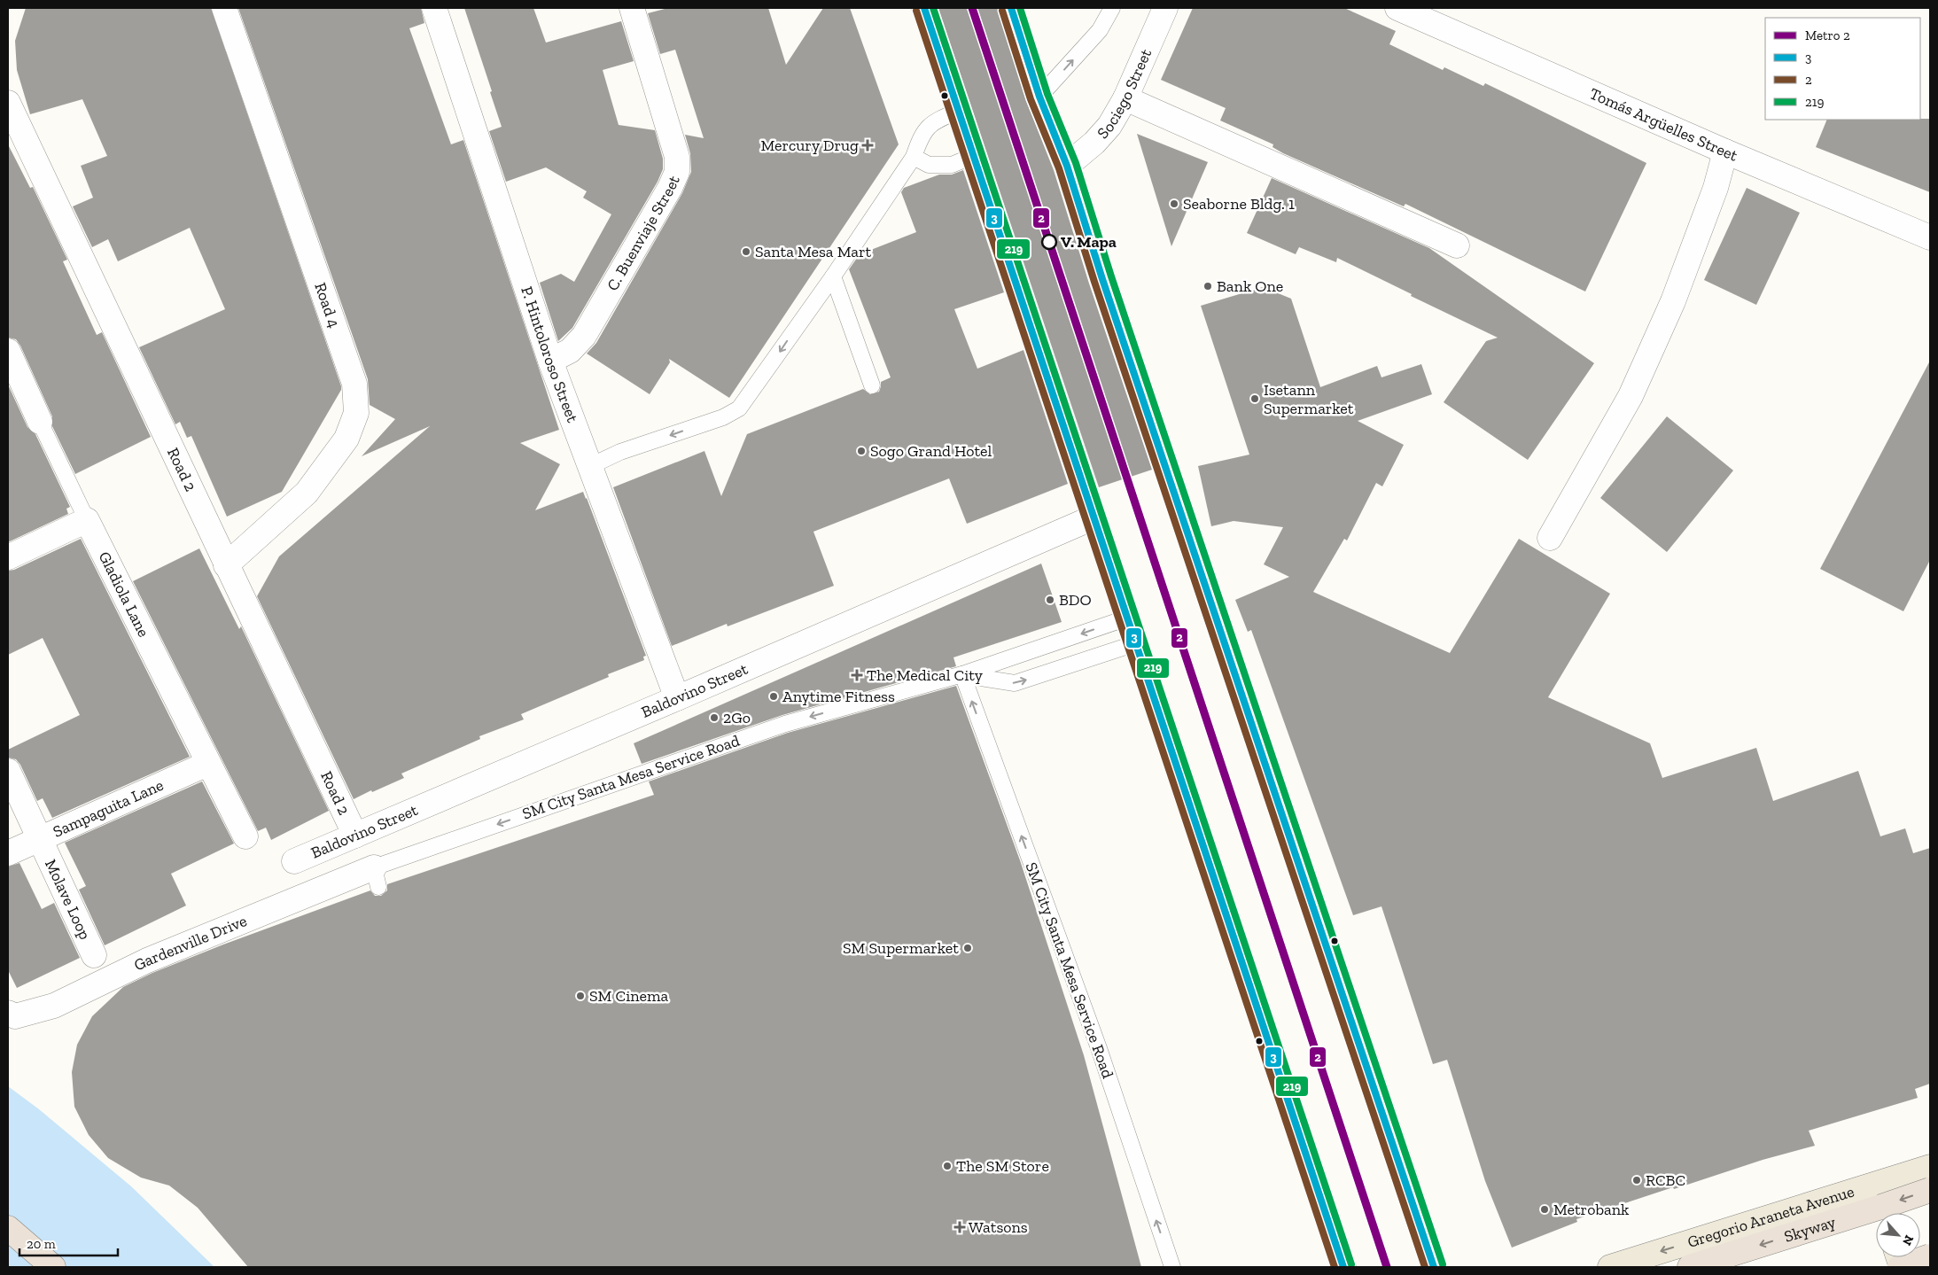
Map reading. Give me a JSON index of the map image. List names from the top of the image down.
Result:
{
  "streets": {
    "highway": ["Skyway"],
    "main road": ["Gregorio Araneta Avenue"],
    "street": [
      "Sociego Street",
      "Tomás Argüelles Street",
      "C. Buenviaje Street",
      "Road 4",
      "P. Hintoloroso Street",
      "Road 2",
      "Gladiola Lane",
      "Baldovino Street",
      "Sampaguita Lane",
      "Molave Loop",
      "Gardenville Drive"
    ],
    "lane": ["SM City Santa Mesa Service Road"]
  },
  "crossings": [
    ["C. Buenviaje Street", "P. Hintoloroso Street"],
    ["Road 4", "Road 2"],
    ["P. Hintoloroso Street", "Baldovino Street"],
    ["Road 2", "Baldovino Street"],
    ["Gladiola Lane", "Sampaguita Lane"],
    ["SM City Santa Mesa Service Road", "Gardenville Drive"],
    ["Sampaguita Lane", "Molave Loop"]
  ],
  "one_way": ["Gregorio Araneta Avenue", "Skyway"],
  "places": {
    "health": ["Mercury Drug", "The Medical City", "Watsons"],
    "other": [
      "Seaborne Bldg. 1",
      "V. Mapa",
      "Santa Mesa Mart",
      "Bank One",
      "Isetann Supermarket",
      "Sogo Grand Hotel",
      "BDO",
      "Anytime Fitness",
      "2Go",
      "SM Supermarket",
      "SM Cinema",
      "The SM Store",
      "RCBC",
      "Metrobank"
    ]
  },
  "lines": [
    "metro line 2",
    "transit line 3",
    "transit line 219",
    "transit line 2"
  ],
  "legend": [
    "Metro 2",
    "3",
    "2",
    "219"
  ],
  "scale_bar": "20 m",
  "north": "bottom right"
}
